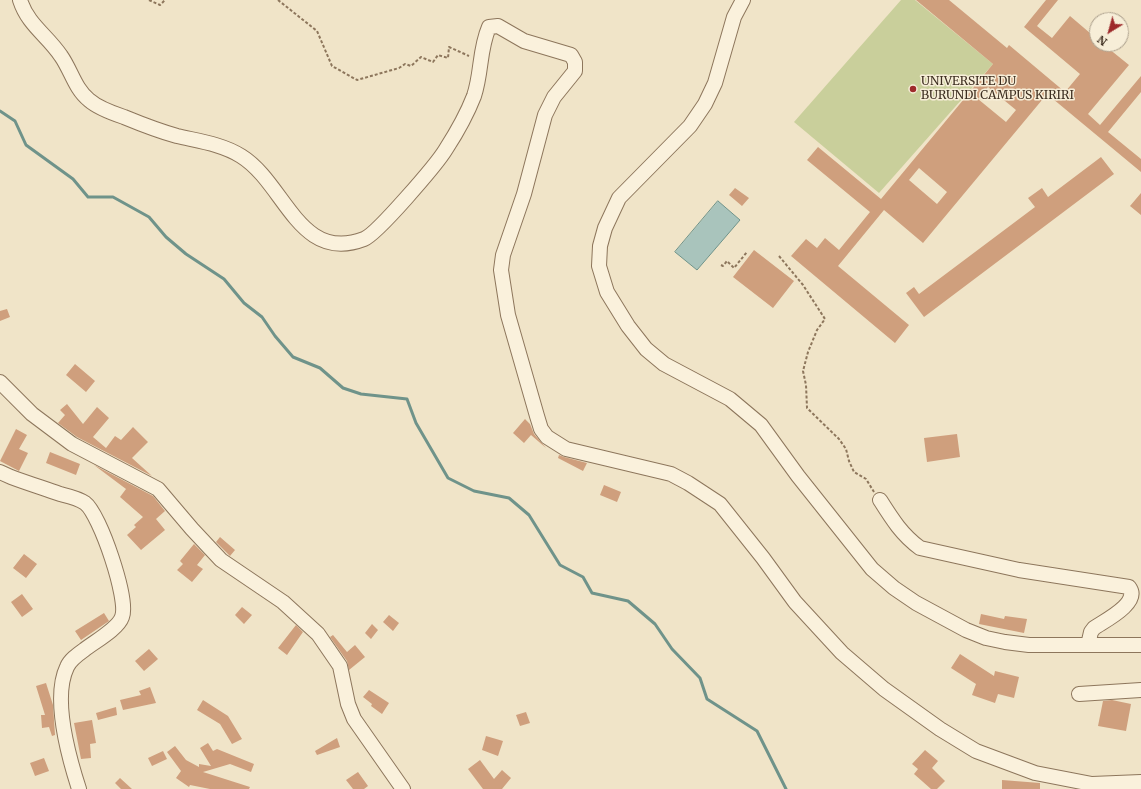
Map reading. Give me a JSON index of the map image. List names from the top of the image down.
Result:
{
  "places": ["UNIVERSITE DU BURUNDI CAMPUS KIRIRI"],
  "north": "bottom left"
}
